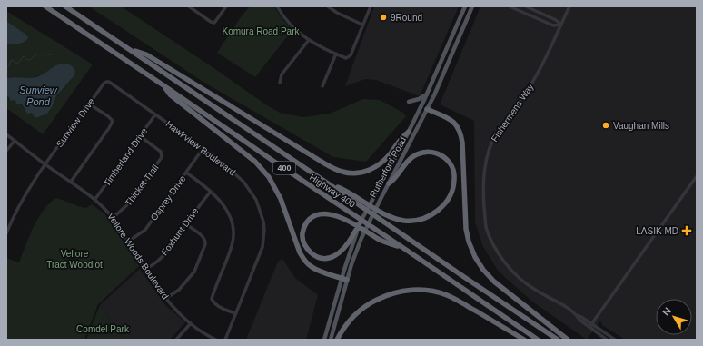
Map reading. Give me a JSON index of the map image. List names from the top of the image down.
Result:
{
  "streets": {
    "highway": ["400", "Highway 400"],
    "main road": ["Rutherford Road"],
    "street": [
      "Fishermens Way",
      "Sunview Drive",
      "Hawkview Boulevard",
      "Timberland Drive",
      "Thicket Trail",
      "Osprey Drive",
      "Foxhunt Drive",
      "Vellore Woods Boulevard"
    ]
  },
  "crossings": [
    ["Sunview Drive", "Hawkview Boulevard"],
    ["Sunview Drive", "Vellore Woods Boulevard"],
    ["Hawkview Boulevard", "Timberland Drive"],
    ["Hawkview Boulevard", "Osprey Drive"],
    ["Timberland Drive", "Thicket Trail"],
    ["Timberland Drive", "Vellore Woods Boulevard"],
    ["Thicket Trail", "Vellore Woods Boulevard"],
    ["Osprey Drive", "Vellore Woods Boulevard"],
    ["Foxhunt Drive", "Vellore Woods Boulevard"]
  ],
  "water": ["Sunview Pond"],
  "parks": ["Komura Road Park", "Vellore Tract Woodlot", "Comdel Park"],
  "places": {
    "other": ["9Round", "Vaughan Mills"],
    "health": ["LASIK MD"]
  },
  "north": "top left"
}
